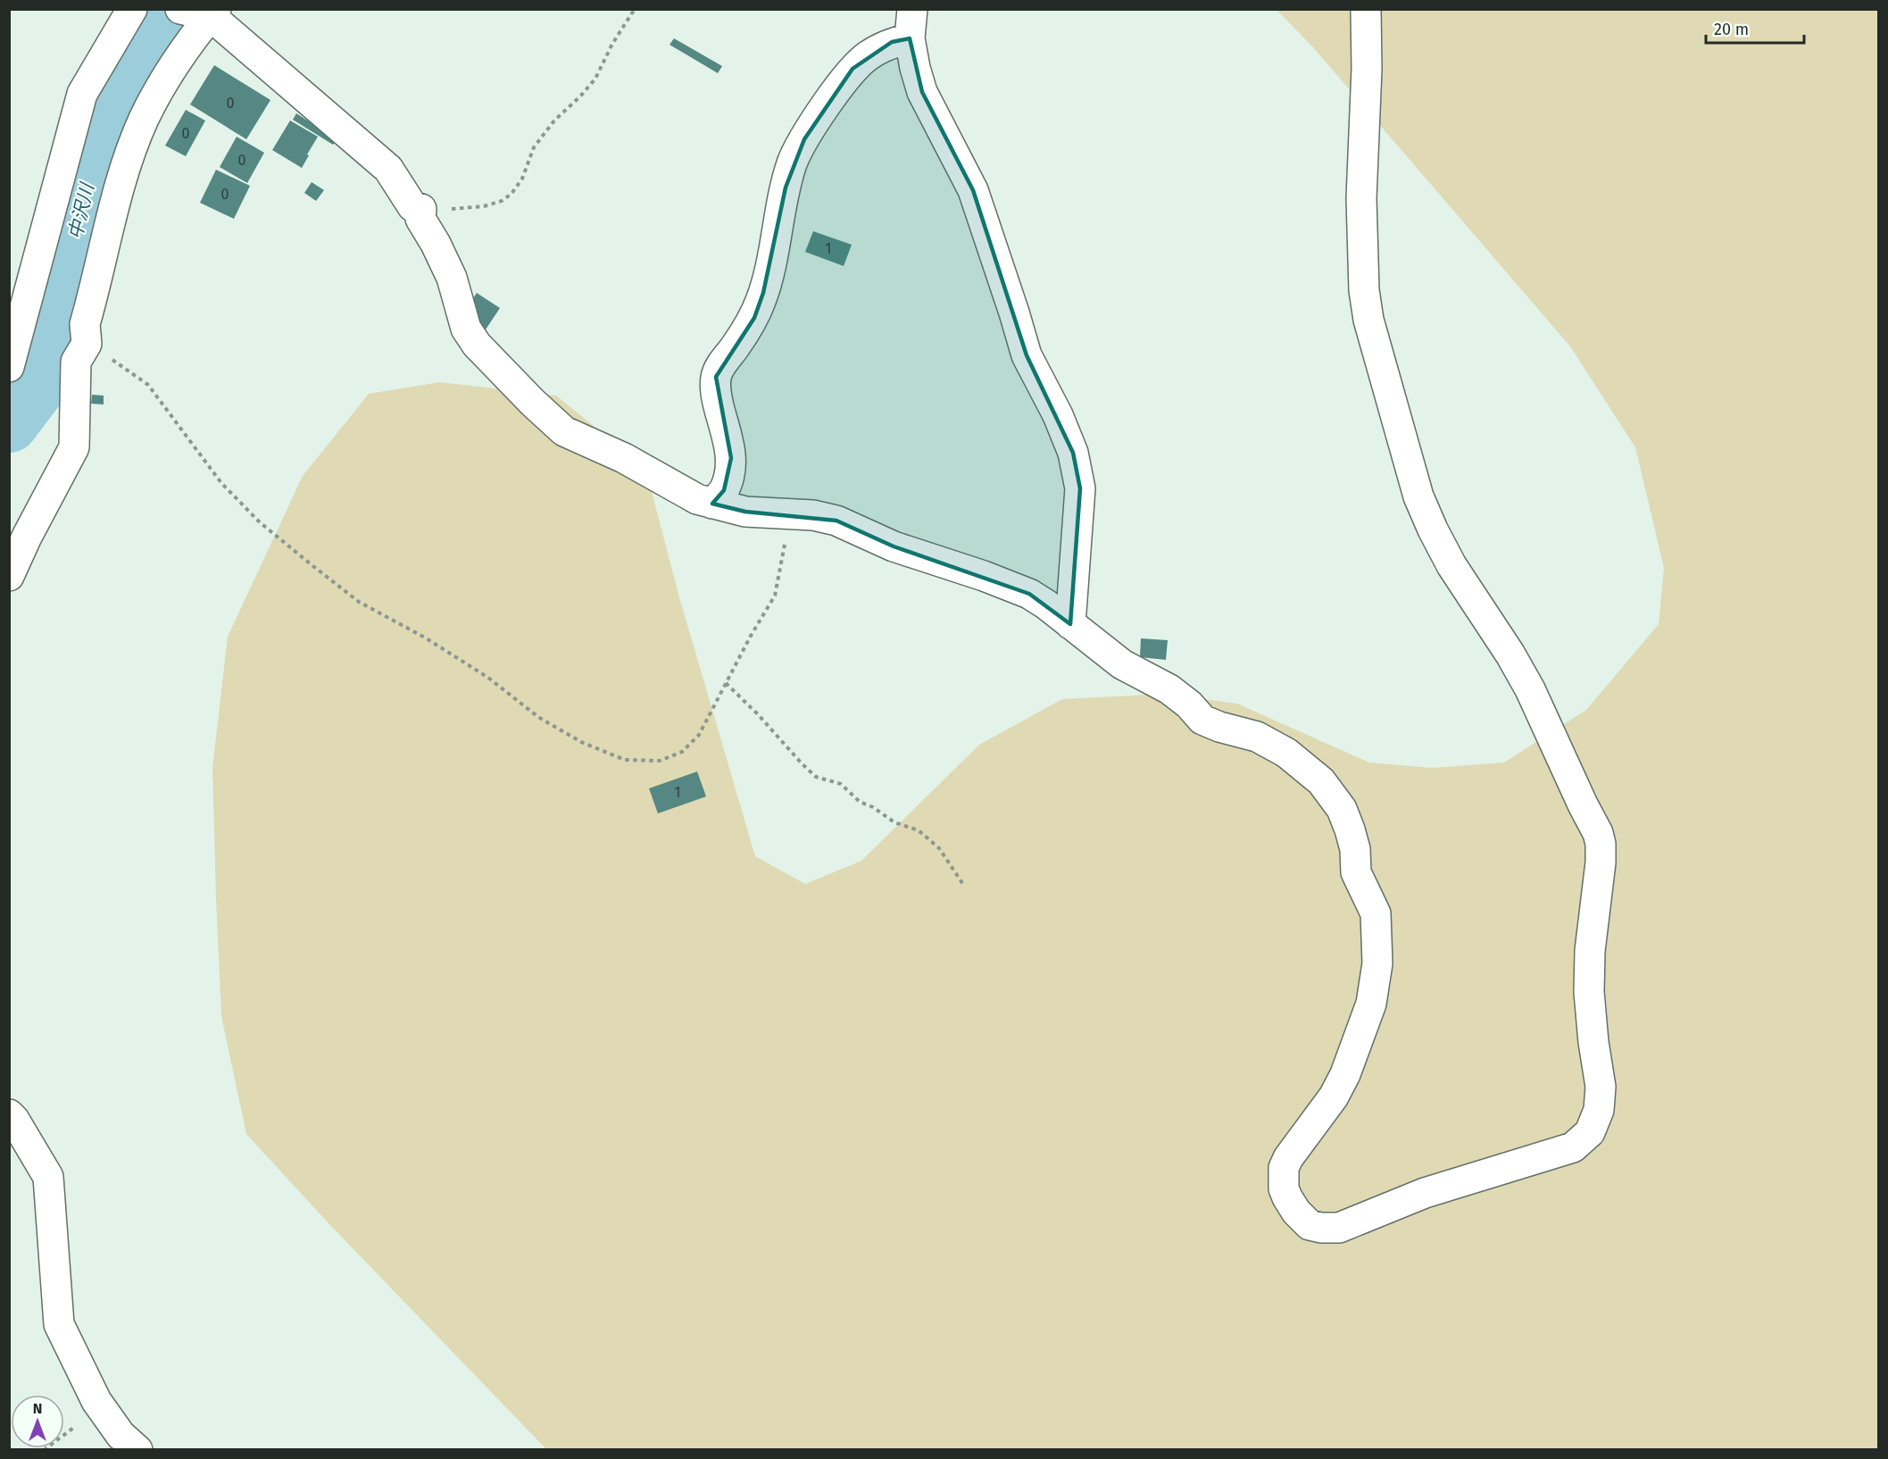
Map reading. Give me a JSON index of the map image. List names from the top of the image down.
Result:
{
  "water": ["中沢川"],
  "house_numbers": [
    "0",
    "0",
    "0",
    "0",
    "1",
    "1"
  ],
  "scale_bar": "20 m",
  "north": "top"
}
